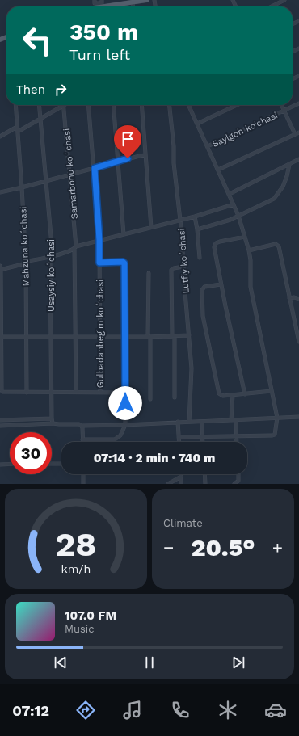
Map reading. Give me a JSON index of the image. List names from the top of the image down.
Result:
{
  "streets": {
    "street": [
      "Saylgoh ko'chasi",
      "Samarbonu koʻchasi",
      "Mahzuna koʻchasi",
      "Lutfiy koʻchasi",
      "Usaysiy koʻchasi",
      "Gulbadanbegim koʻchasi"
    ]
  },
  "page": {
    "turn": ["350 m", "Turn left"],
    "then": "Then",
    "limit": "30",
    "trip": "07:14 · 2 min · 740 m",
    "tile": "Climate",
    "heat": ["−", "20.5°", "+"],
    "song": ["107.0 FM", "Music"],
    "tabs": "07:12",
    "gauge": ["28", "km/h"]
  }
}
